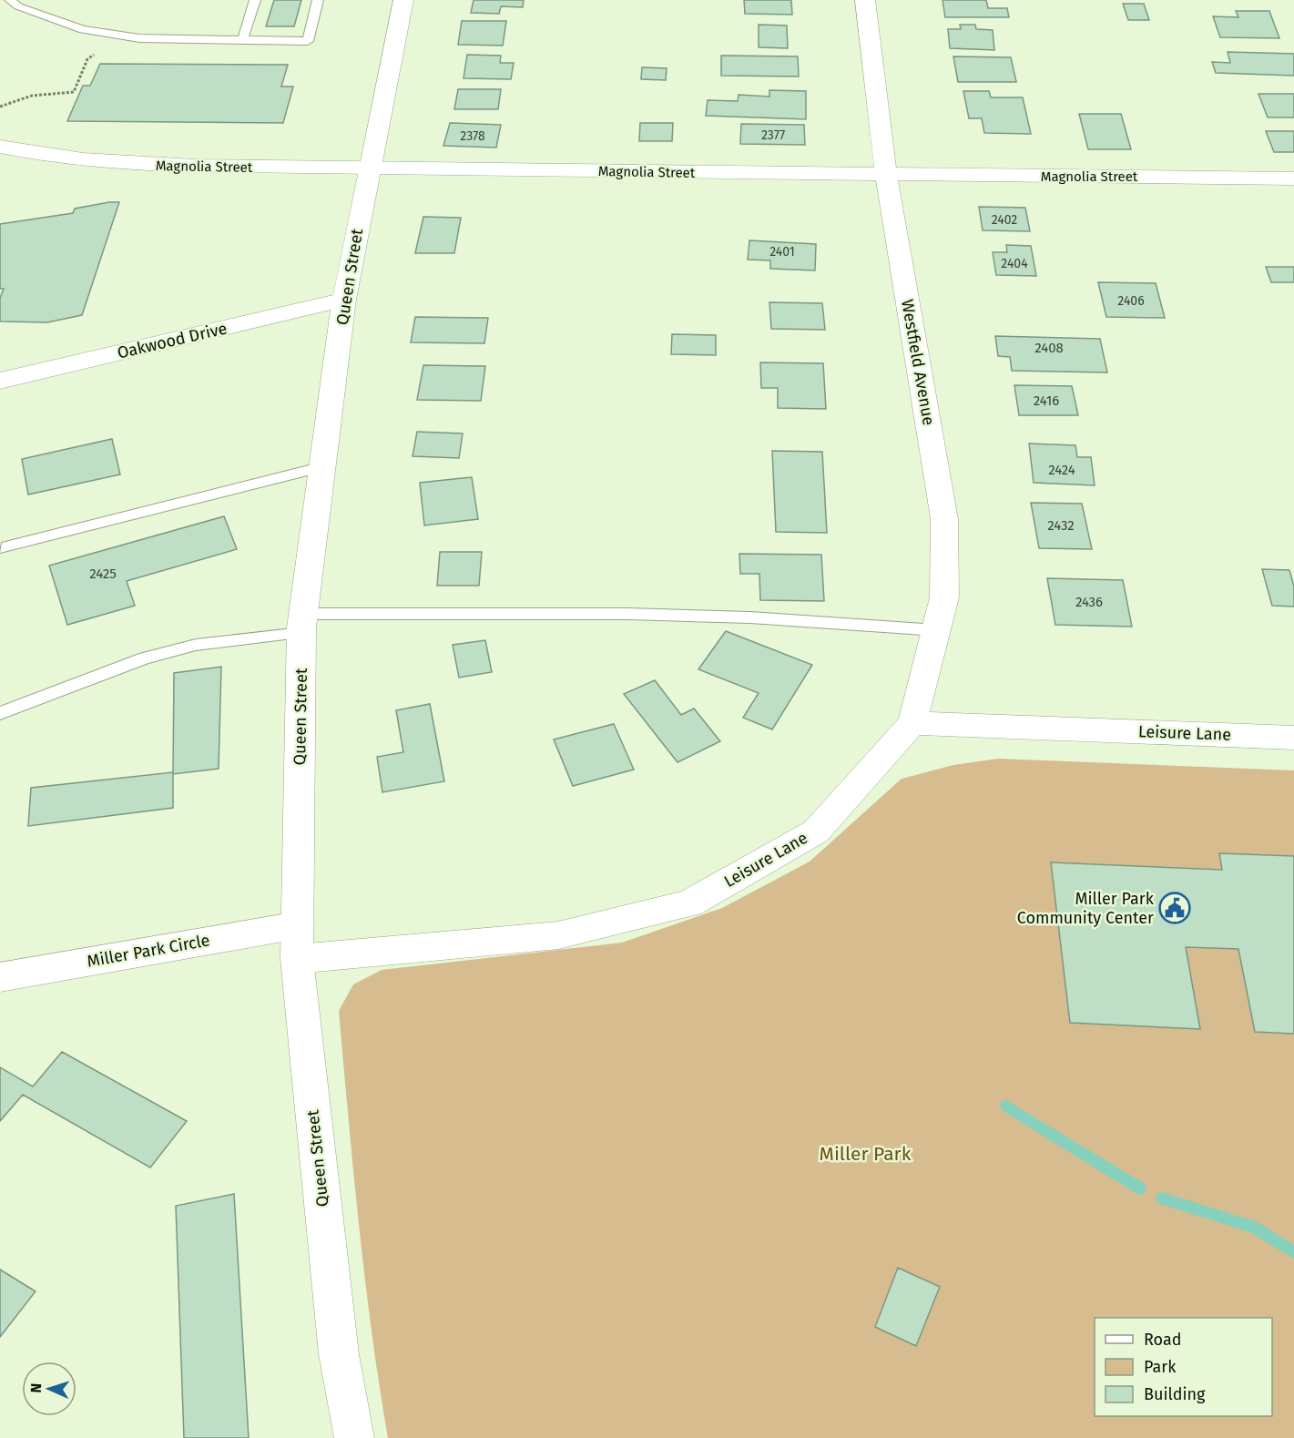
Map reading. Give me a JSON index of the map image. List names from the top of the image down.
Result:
{
  "streets": {
    "street": [
      "Magnolia Street",
      "Queen Street",
      "Oakwood Drive",
      "Westfield Avenue",
      "Leisure Lane",
      "Miller Park Circle"
    ]
  },
  "crossings": [
    ["Magnolia Street", "Queen Street"],
    ["Magnolia Street", "Westfield Avenue"],
    ["Queen Street", "Oakwood Drive"],
    ["Queen Street", "Leisure Lane"],
    ["Queen Street", "Miller Park Circle"],
    ["Westfield Avenue", "Leisure Lane"]
  ],
  "parks": ["Miller Park"],
  "places": {
    "public building": ["Miller Park Community Center"]
  },
  "house_numbers": [
    "2377",
    "2378",
    "2402",
    "2401",
    "2404",
    "2406",
    "2408",
    "2416",
    "2424",
    "2432",
    "2425",
    "2436"
  ],
  "legend": ["Road", "Park", "Building"],
  "north": "left"
}
